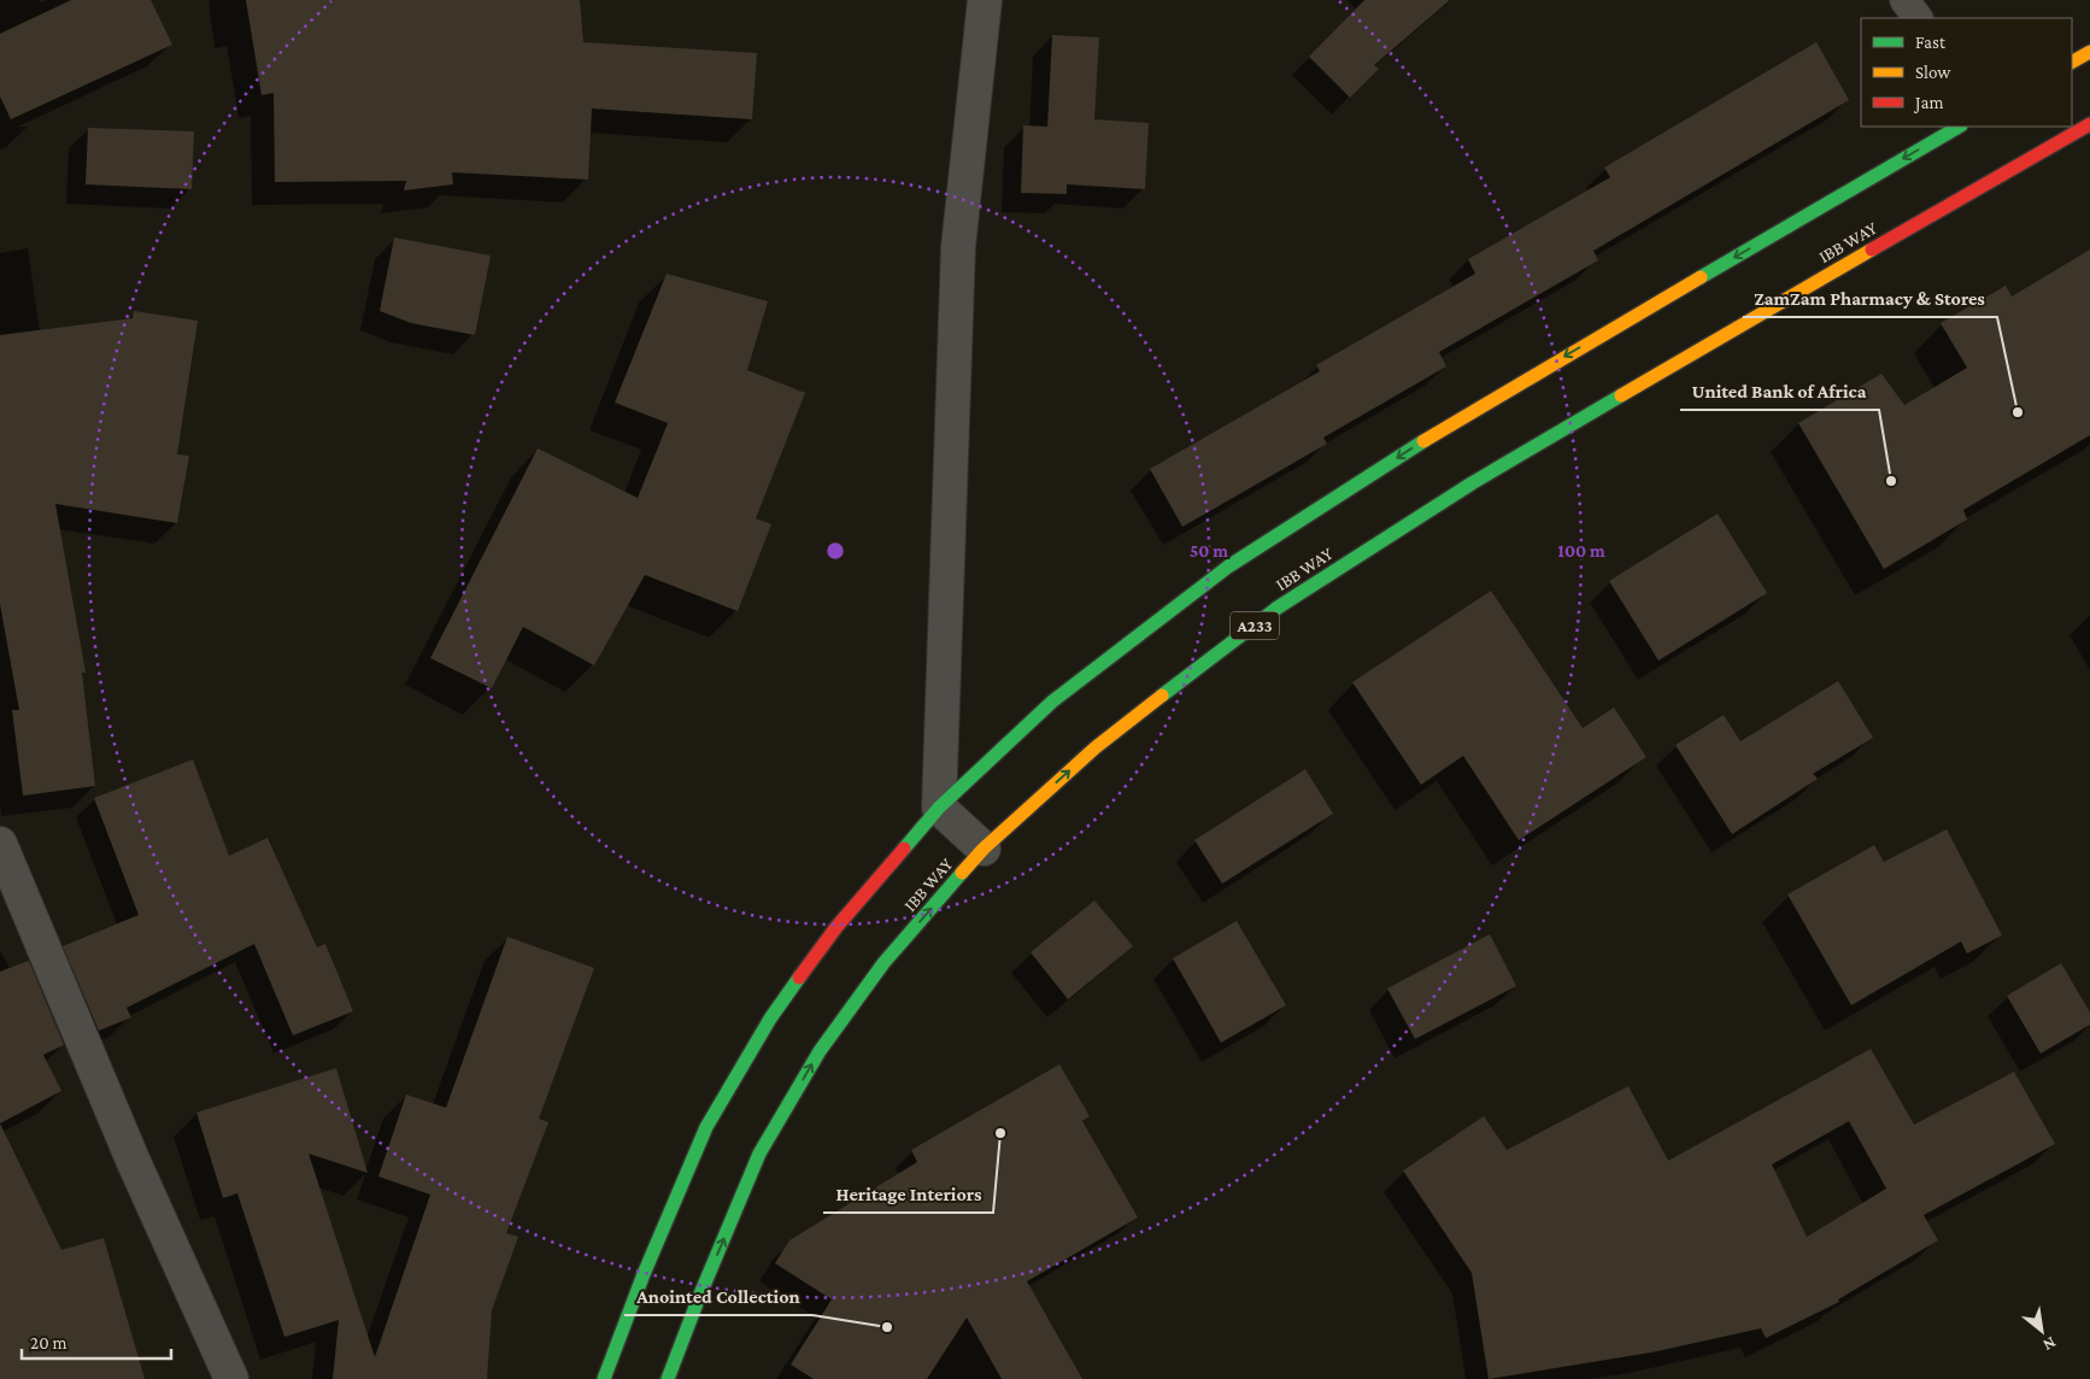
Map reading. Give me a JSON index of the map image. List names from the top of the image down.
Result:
{
  "streets": {
    "highway": ["IBB WAY", "A233"]
  },
  "places": [
    "ZamZam Pharmacy & Stores",
    "United Bank of Africa",
    "Heritage Interiors",
    "Anointed Collection"
  ],
  "legend": ["Fast", "Slow", "Jam"],
  "scale_bar": "20 m",
  "north": "bottom right",
  "rings": ["50 m", "100 m"]
}
